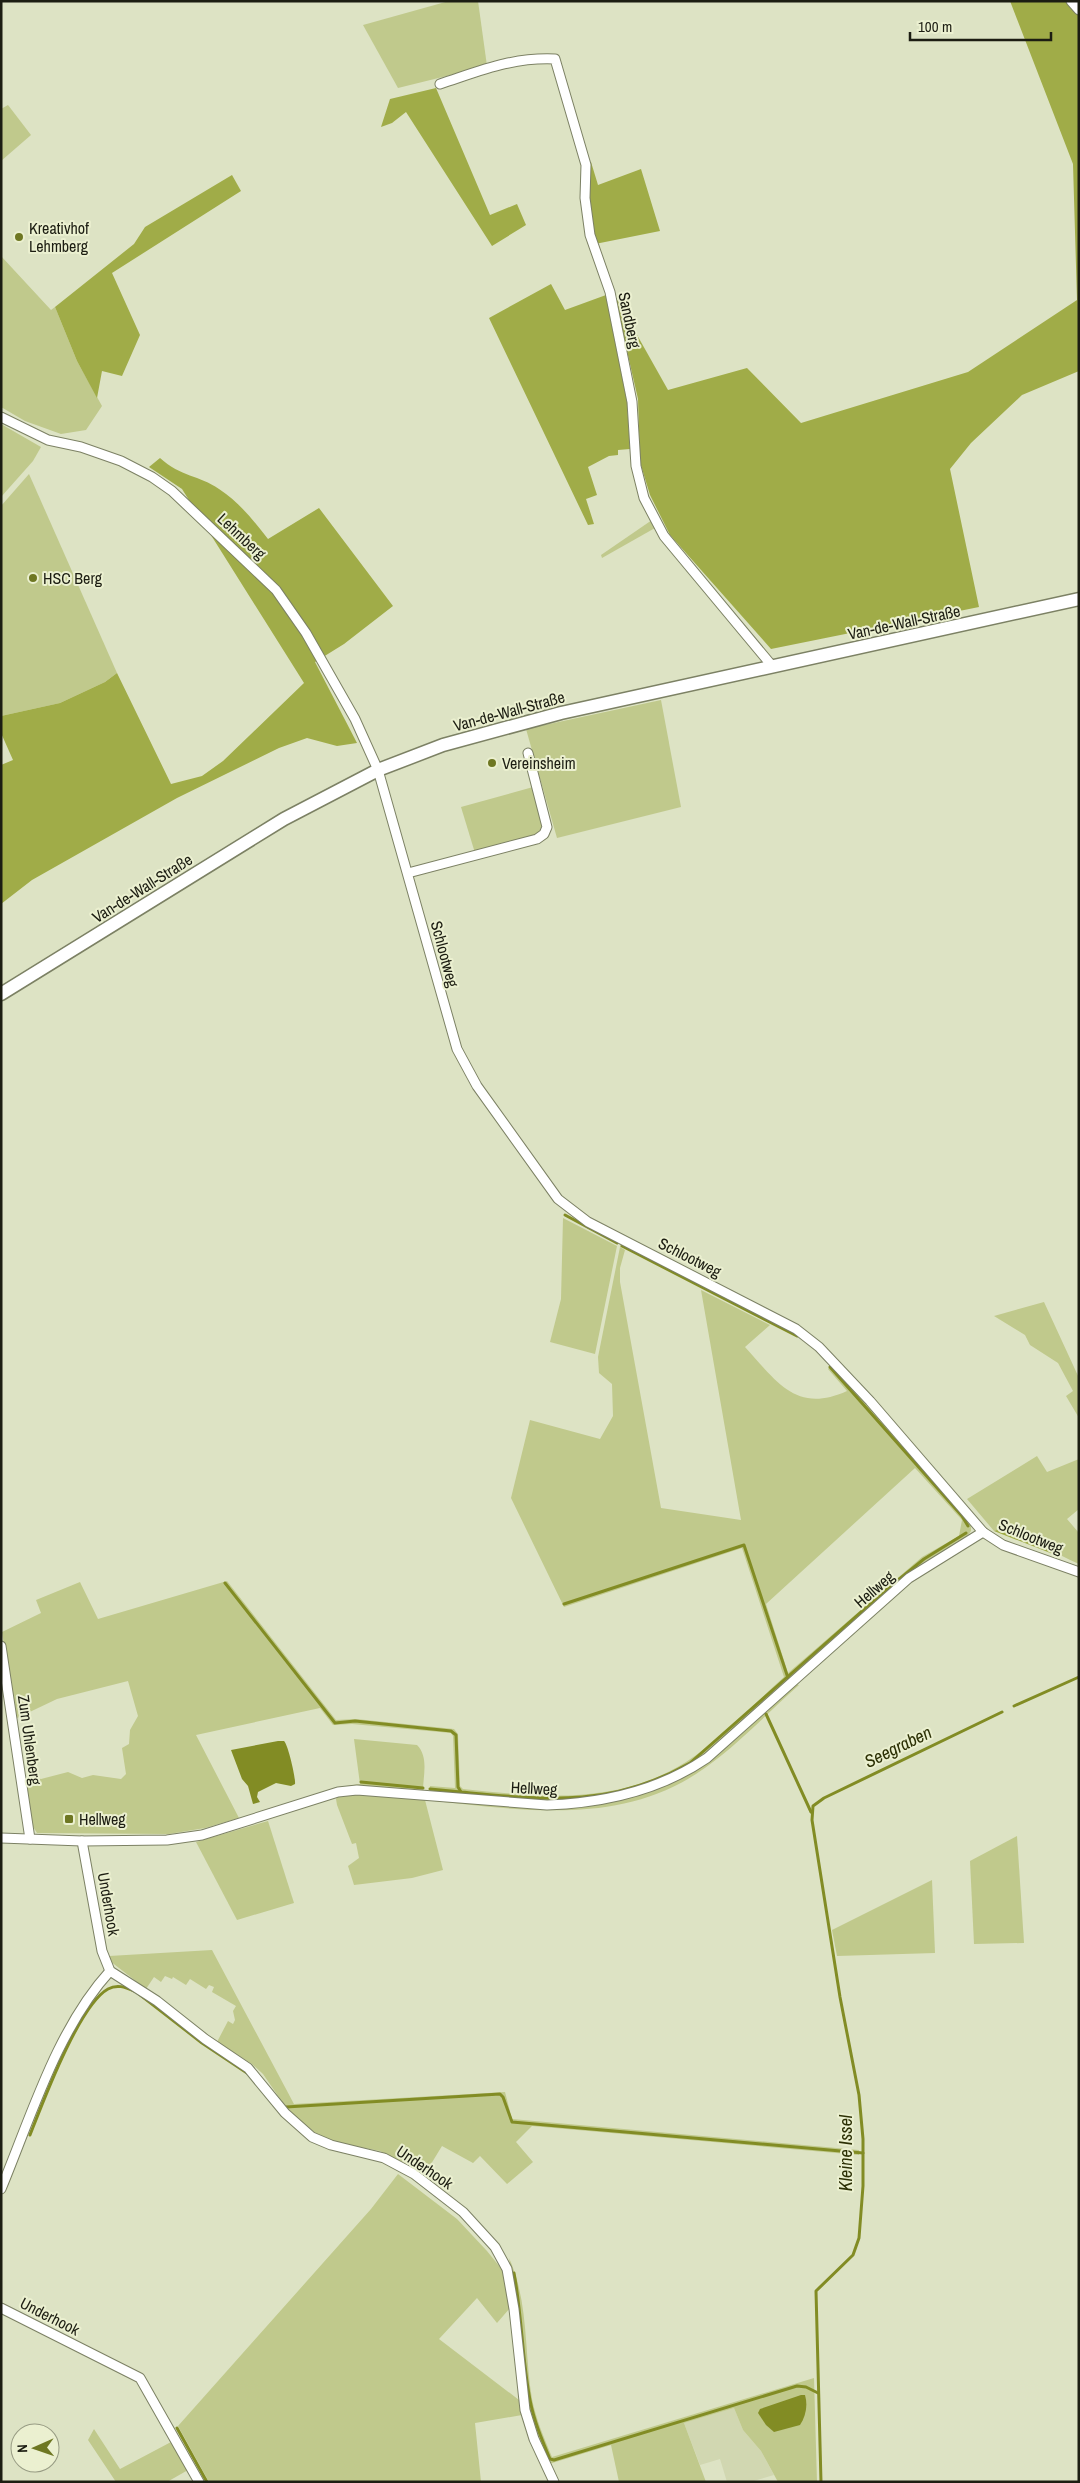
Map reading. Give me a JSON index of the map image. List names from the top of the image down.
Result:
{
  "streets": {
    "main road": ["Van-de-Wall-Straße"],
    "street": [
      "Sandberg",
      "Lehmberg",
      "Schlootweg",
      "Hellweg",
      "Zum Uhlenberg",
      "Underhook"
    ]
  },
  "crossings": [
    ["Sandberg", "Van-de-Wall-Straße"],
    ["Lehmberg", "Van-de-Wall-Straße"],
    ["Lehmberg", "Schlootweg"],
    ["Van-de-Wall-Straße", "Schlootweg"],
    ["Schlootweg", "Hellweg"],
    ["Hellweg", "Zum Uhlenberg"],
    ["Hellweg", "Underhook"]
  ],
  "water": ["Seegraben", "Kleine Issel"],
  "places": {
    "other": ["Kreativhof Lehmberg", "HSC Berg", "Vereinsheim"],
    "transit": ["Hellweg"]
  },
  "scale_bar": "100 m",
  "north": "left"
}
